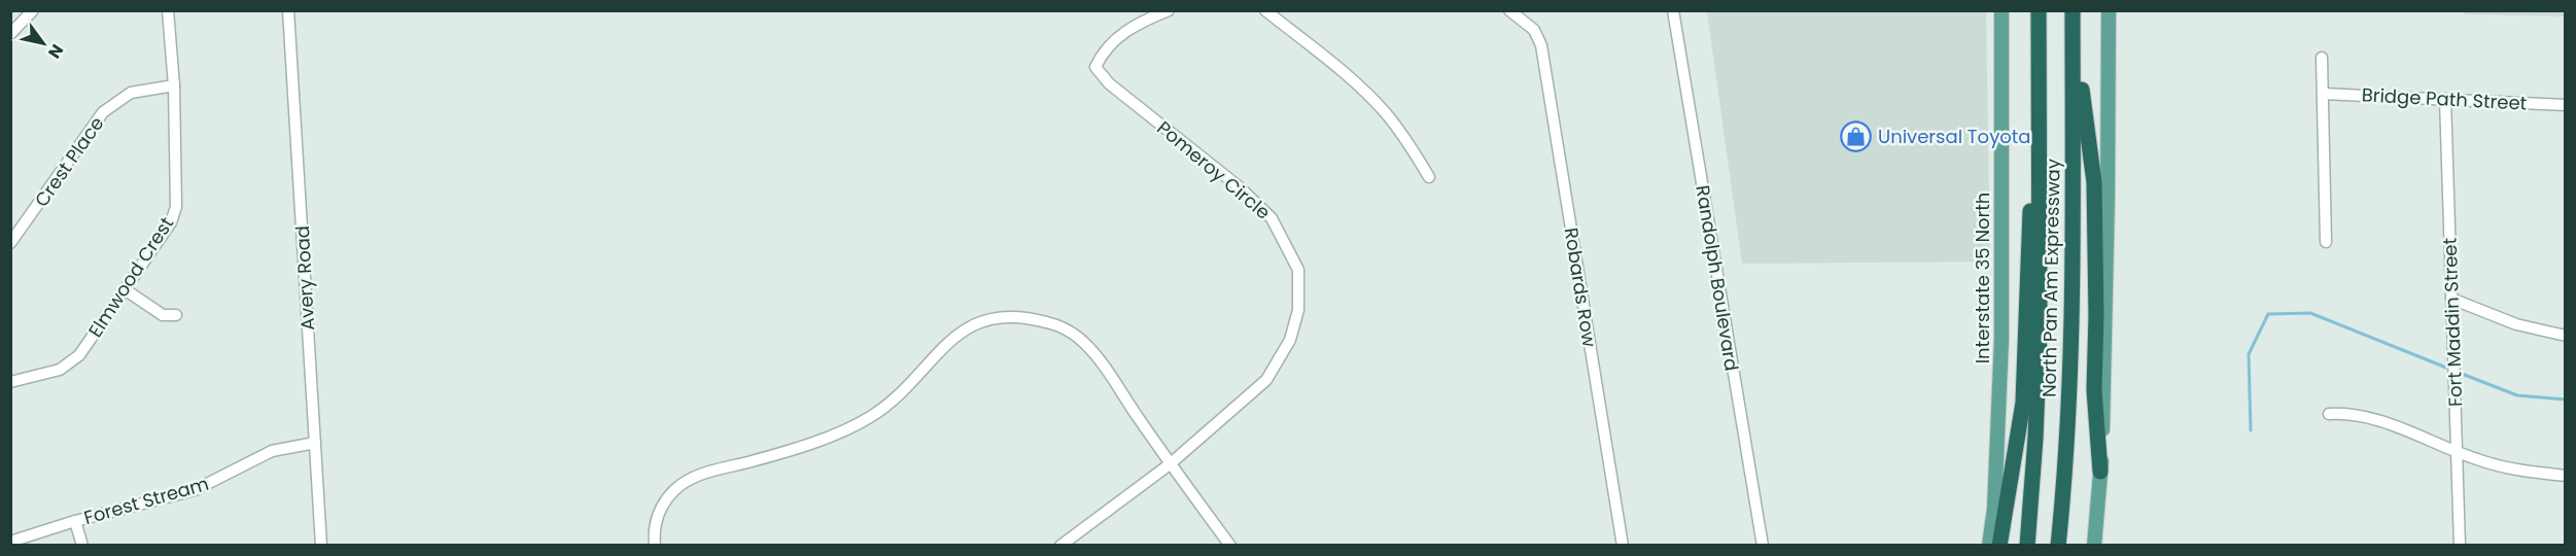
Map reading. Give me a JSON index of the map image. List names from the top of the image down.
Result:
{
  "streets": {
    "highway": ["North Pan Am Expressway"],
    "main road": ["Interstate 35 North"],
    "street": [
      "Bridge Path Street",
      "Crest Place",
      "Pomeroy Circle",
      "Elmwood Crest",
      "Avery Road",
      "Randolph Boulevard",
      "Robards Row",
      "Fort Maddin Street",
      "Forest Stream"
    ]
  },
  "crossings": [
    ["Bridge Path Street", "Fort Maddin Street"],
    ["Crest Place", "Elmwood Crest"],
    ["Avery Road", "Forest Stream"]
  ],
  "places": {
    "shop": ["Universal Toyota"]
  },
  "north": "bottom right"
}
